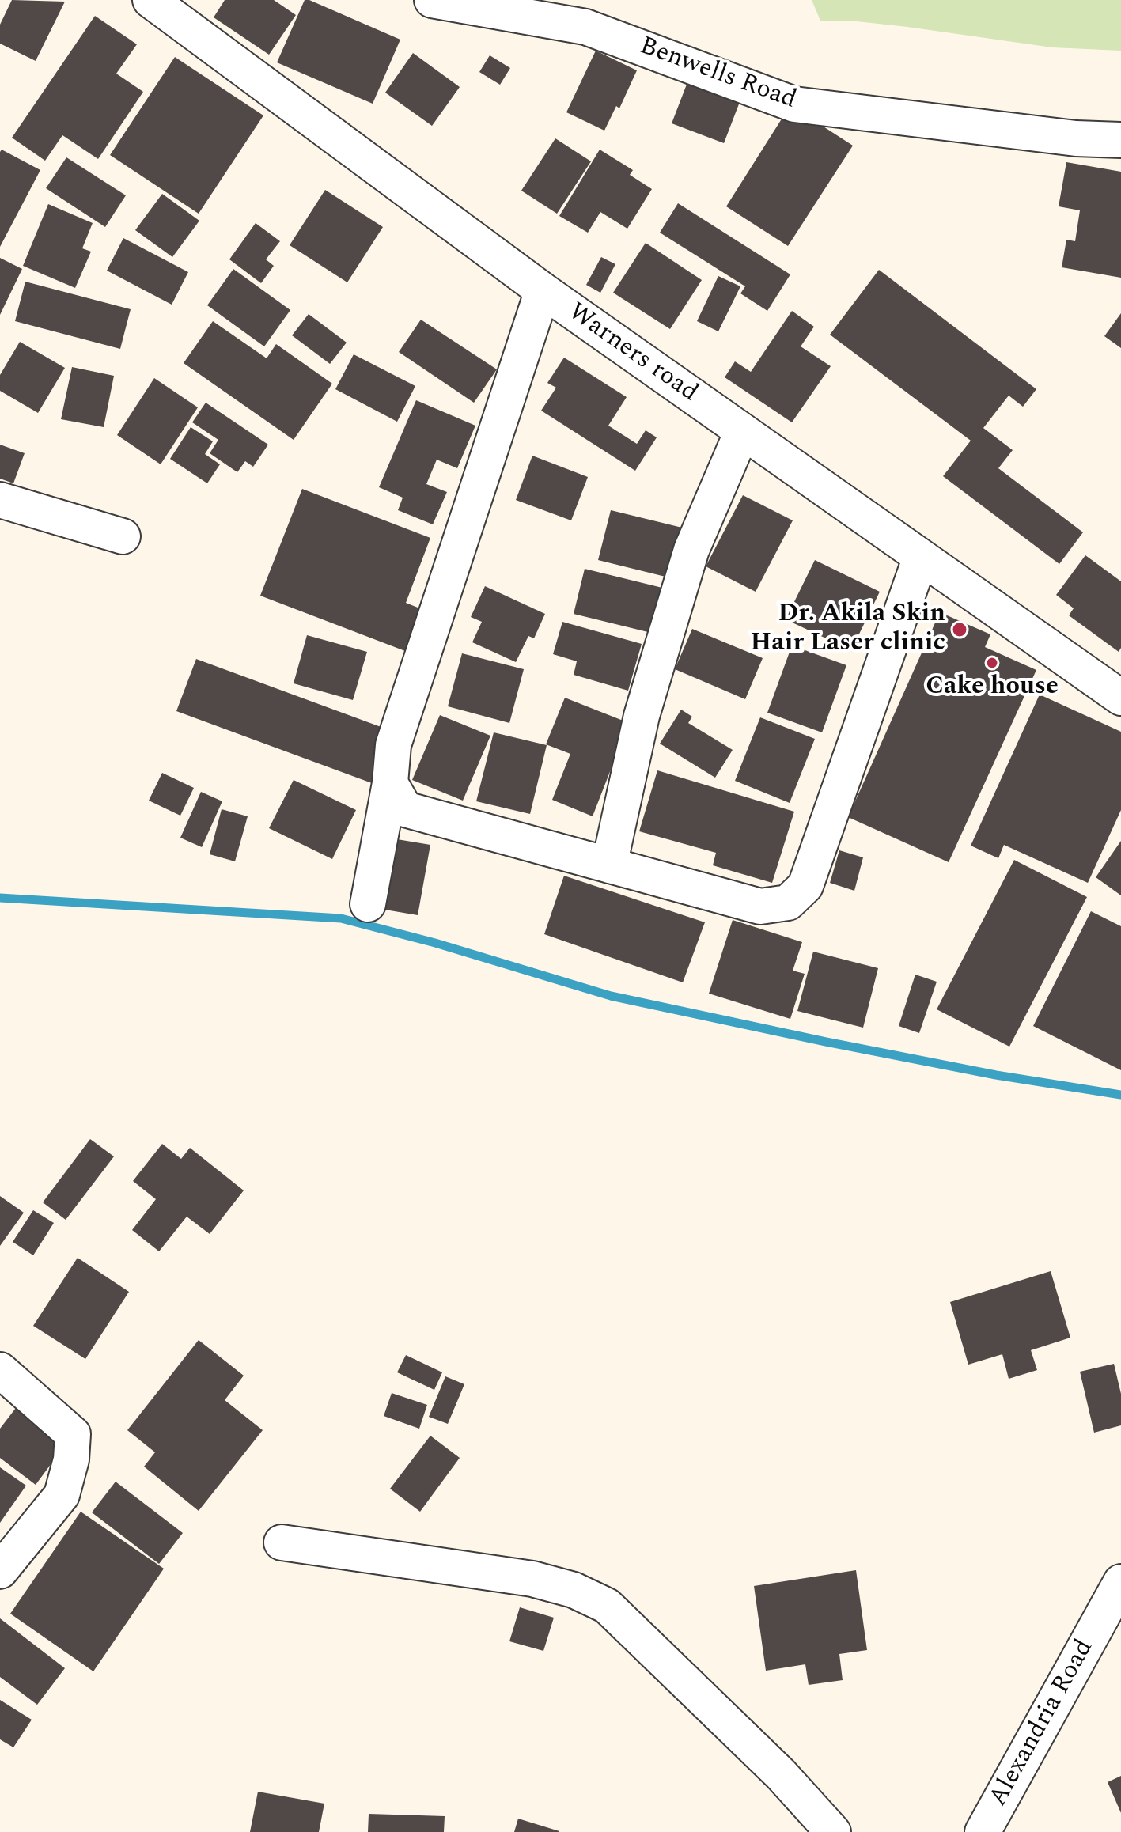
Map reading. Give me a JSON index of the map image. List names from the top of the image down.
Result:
{
  "streets": {
    "street": ["Benwells Road", "Warners road", "Alexandria Road"]
  },
  "places": ["Dr. Akila Skin Hair Laser clinic", "Cake house"]
}
